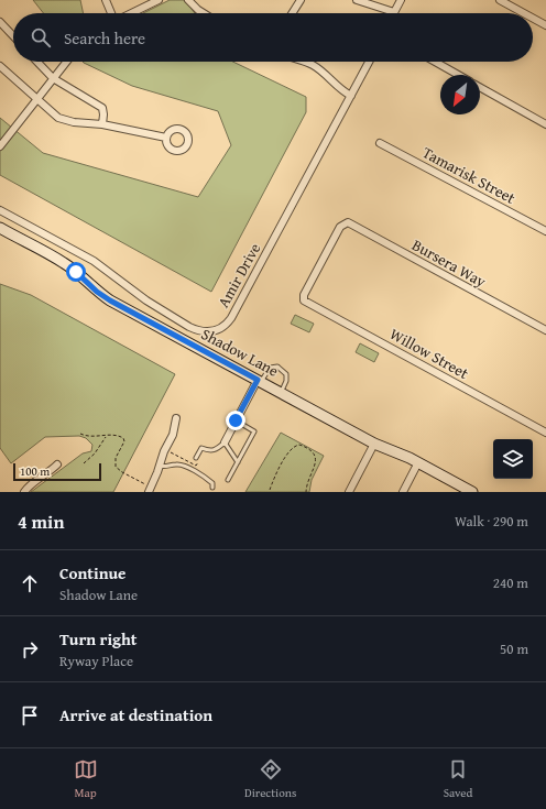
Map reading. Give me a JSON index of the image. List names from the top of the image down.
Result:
{
  "streets": {
    "street": [
      "Tamarisk Street",
      "Bursera Way",
      "Amir Drive",
      "Shadow Lane",
      "Willow Street"
    ]
  },
  "crossings": [
    ["Bursera Way", "Willow Street"]
  ],
  "scale_bar": "100 m",
  "north": "bottom left",
  "page": {
    "search": "Search here",
    "scale": "100 m",
    "heading": ["4 min", "Walk · 290 m"],
    "list": [
      ["Continue", "Shadow Lane", "240 m"],
      ["Turn right", "Ryway Place", "50 m"],
      "Arrive at destination"
    ],
    "nav": ["Map", "Directions", "Saved"]
  }
}
